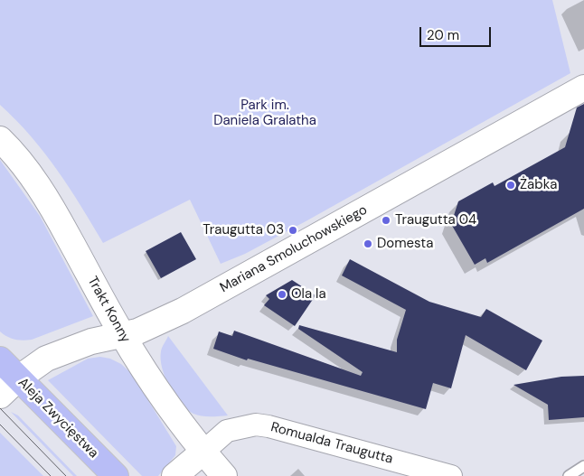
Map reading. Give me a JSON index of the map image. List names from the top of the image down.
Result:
{
  "streets": {
    "main road": ["Aleja Zwycięstwa"],
    "street": ["Mariana Smoluchowskiego", "Trakt Konny", "Romualda Traugutta"]
  },
  "crossings": [
    ["Mariana Smoluchowskiego", "Trakt Konny"],
    ["Mariana Smoluchowskiego", "Aleja Zwycięstwa"],
    ["Trakt Konny", "Romualda Traugutta"]
  ],
  "parks": ["Park im. Daniela Gralatha"],
  "places": [
    "Żabka",
    "Traugutta 04",
    "Traugutta 03",
    "Domesta",
    "Ola la"
  ],
  "scale_bar": "20 m"
}
